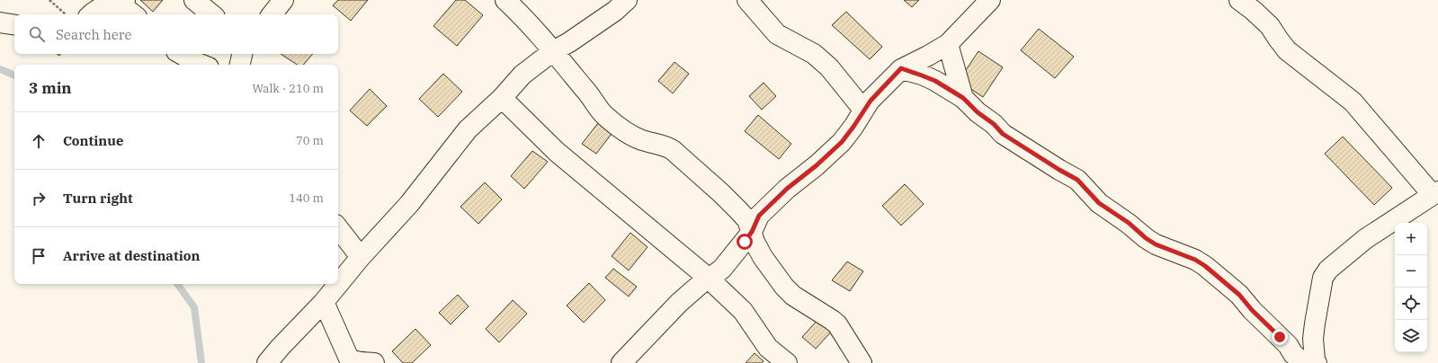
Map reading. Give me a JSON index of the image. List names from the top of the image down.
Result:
{
  "page": {
    "search": "Search here",
    "heading": ["3 min", "Walk · 210 m"],
    "list": [
      ["Continue", "70 m"],
      ["Turn right", "140 m"],
      "Arrive at destination"
    ],
    "map_buttons": ["+", "−"]
  }
}
